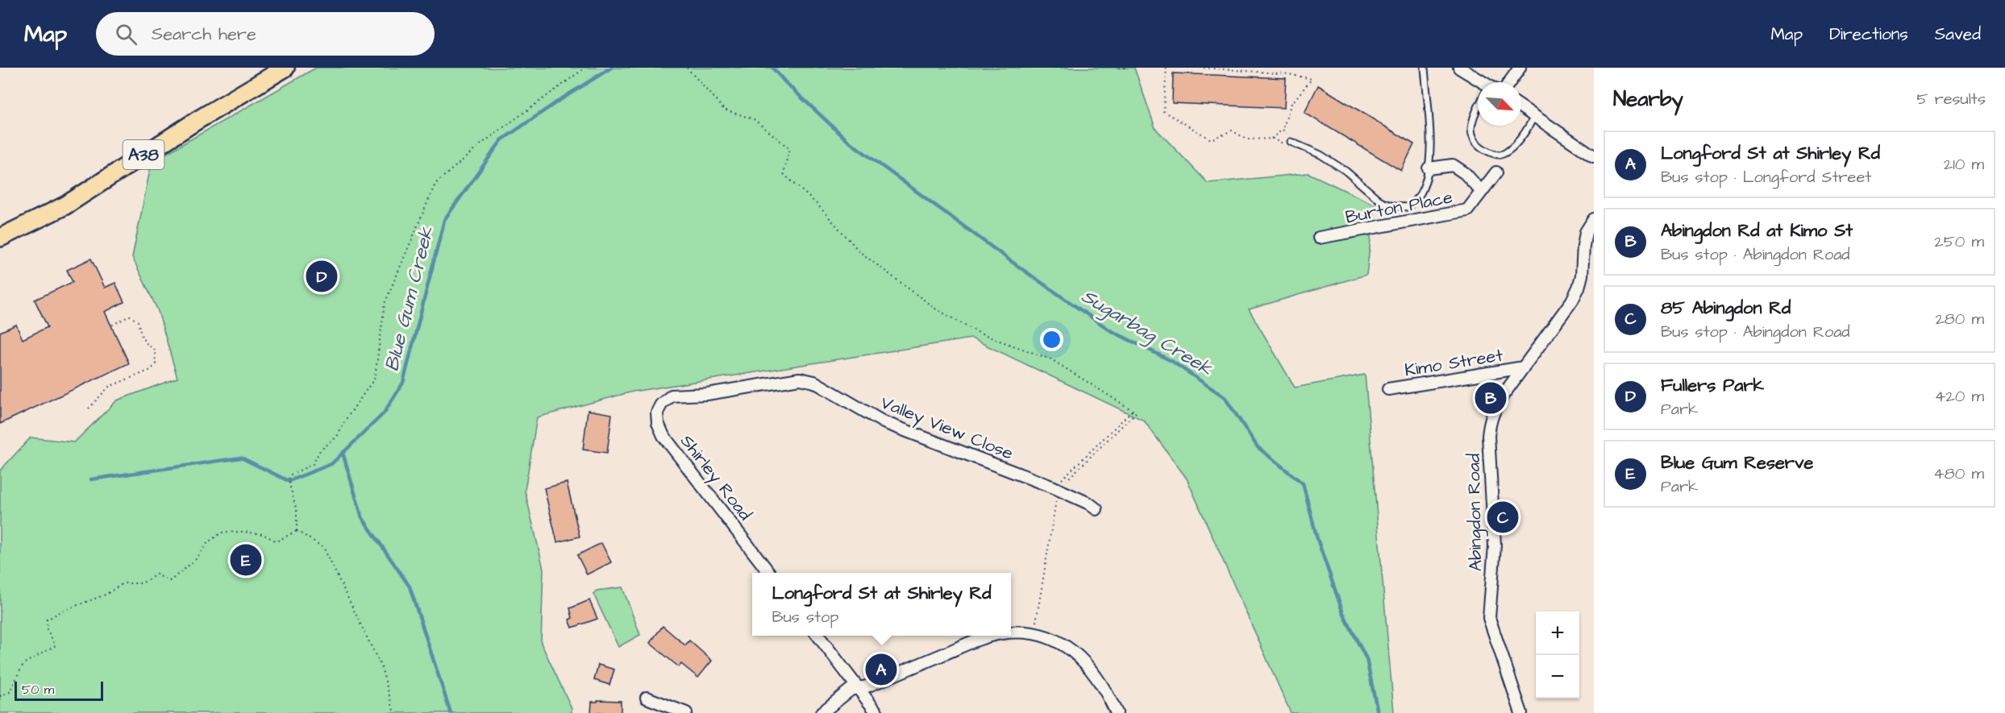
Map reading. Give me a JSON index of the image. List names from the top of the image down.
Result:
{
  "streets": {
    "main road": ["A38"],
    "street": [
      "Burton Place",
      "Kimo Street",
      "Valley View Close",
      "Shirley Road",
      "Abingdon Road"
    ]
  },
  "crossings": [
    ["Kimo Street", "Abingdon Road"],
    ["Valley View Close", "Shirley Road"]
  ],
  "water": ["Blue Gum Creek", "Sugarbag Creek"],
  "scale_bar": "50 m",
  "north": "bottom right",
  "page": {
    "header": "Map",
    "search": "Search here",
    "nav": ["Map", "Directions", "Saved"],
    "heading": ["Nearby", "5 results"],
    "list": [
      {
        "mark": "A",
        "name": "Longford St at Shirley Rd",
        "note": "Bus stop · Longford Street",
        "value": "210 m"
      },
      {
        "mark": "B",
        "name": "Abingdon Rd at Kimo St",
        "note": "Bus stop · Abingdon Road",
        "value": "250 m"
      },
      {
        "mark": "C",
        "name": "85 Abingdon Rd",
        "note": "Bus stop · Abingdon Road",
        "value": "280 m"
      },
      {
        "mark": "D",
        "name": "Fullers Park",
        "note": "Park",
        "value": "420 m"
      },
      {
        "mark": "E",
        "name": "Blue Gum Reserve",
        "note": "Park",
        "value": "480 m"
      }
    ],
    "pins": [
      "D",
      "B",
      "C",
      "E",
      "A"
    ],
    "popup": ["Longford St at Shirley Rd", "Bus stop"],
    "map_buttons": ["+", "−"],
    "scale": "50 m"
  }
}
